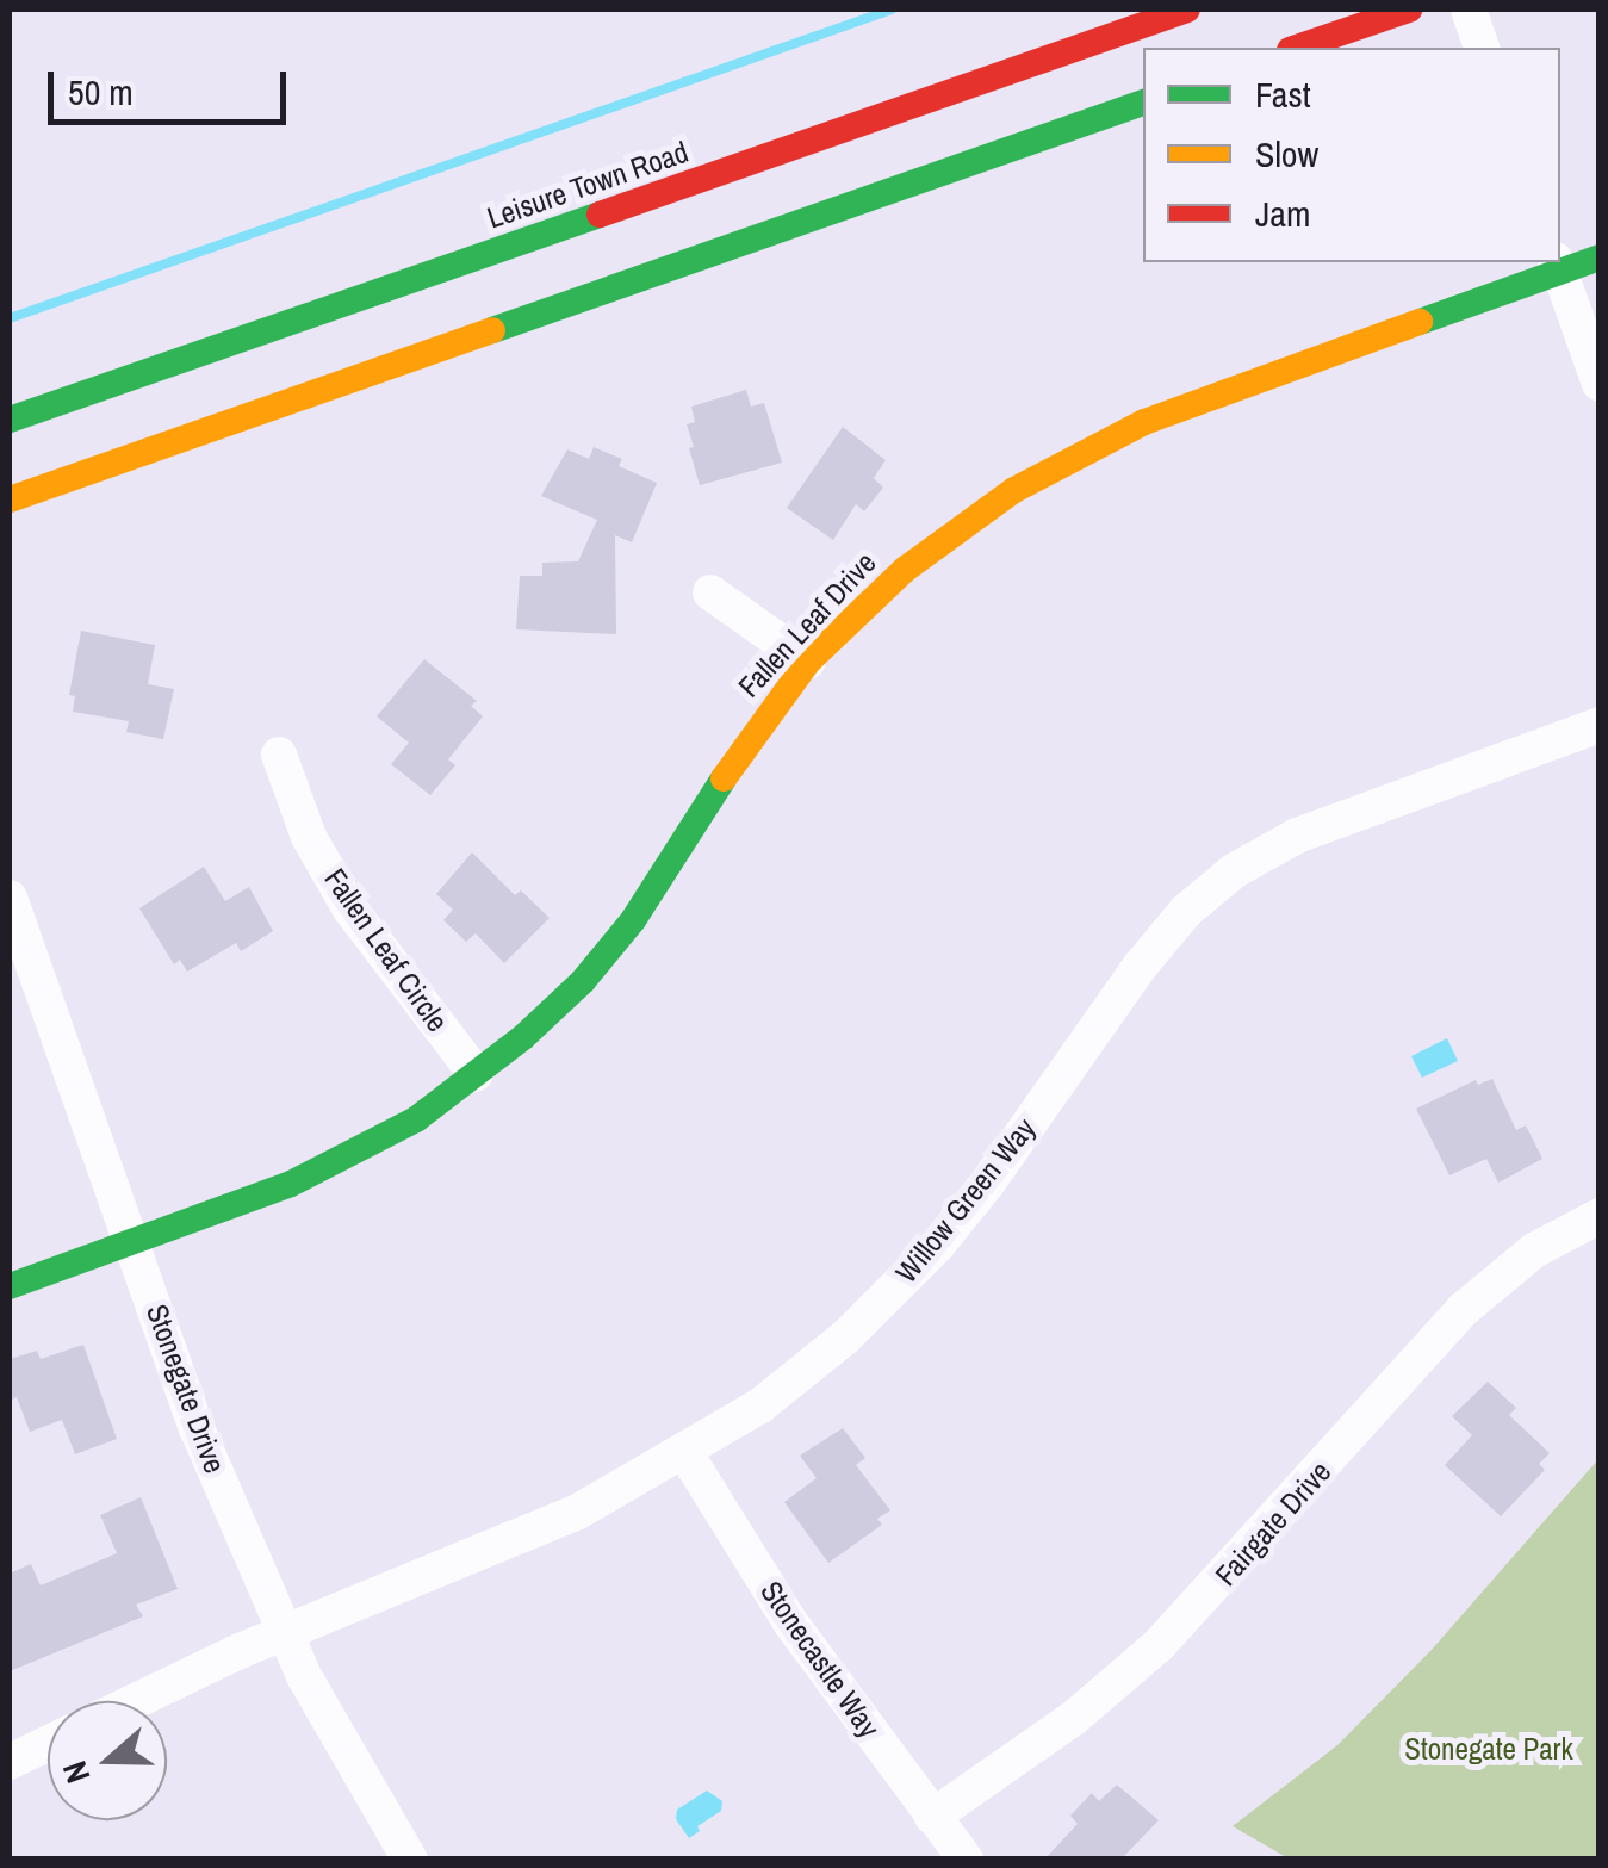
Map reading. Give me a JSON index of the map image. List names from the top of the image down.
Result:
{
  "streets": {
    "main road": ["Leisure Town Road", "Fallen Leaf Drive"],
    "street": [
      "Fallen Leaf Circle",
      "Willow Green Way",
      "Stonegate Drive",
      "Fairgate Drive",
      "Stonecastle Way"
    ]
  },
  "crossings": [
    ["Fallen Leaf Drive", "Fallen Leaf Circle"],
    ["Fallen Leaf Drive", "Stonegate Drive"],
    ["Willow Green Way", "Stonegate Drive"],
    ["Willow Green Way", "Stonecastle Way"],
    ["Fairgate Drive", "Stonecastle Way"]
  ],
  "parks": ["Stonegate Park"],
  "legend": ["Fast", "Slow", "Jam"],
  "scale_bar": "50 m",
  "north": "left"
}
